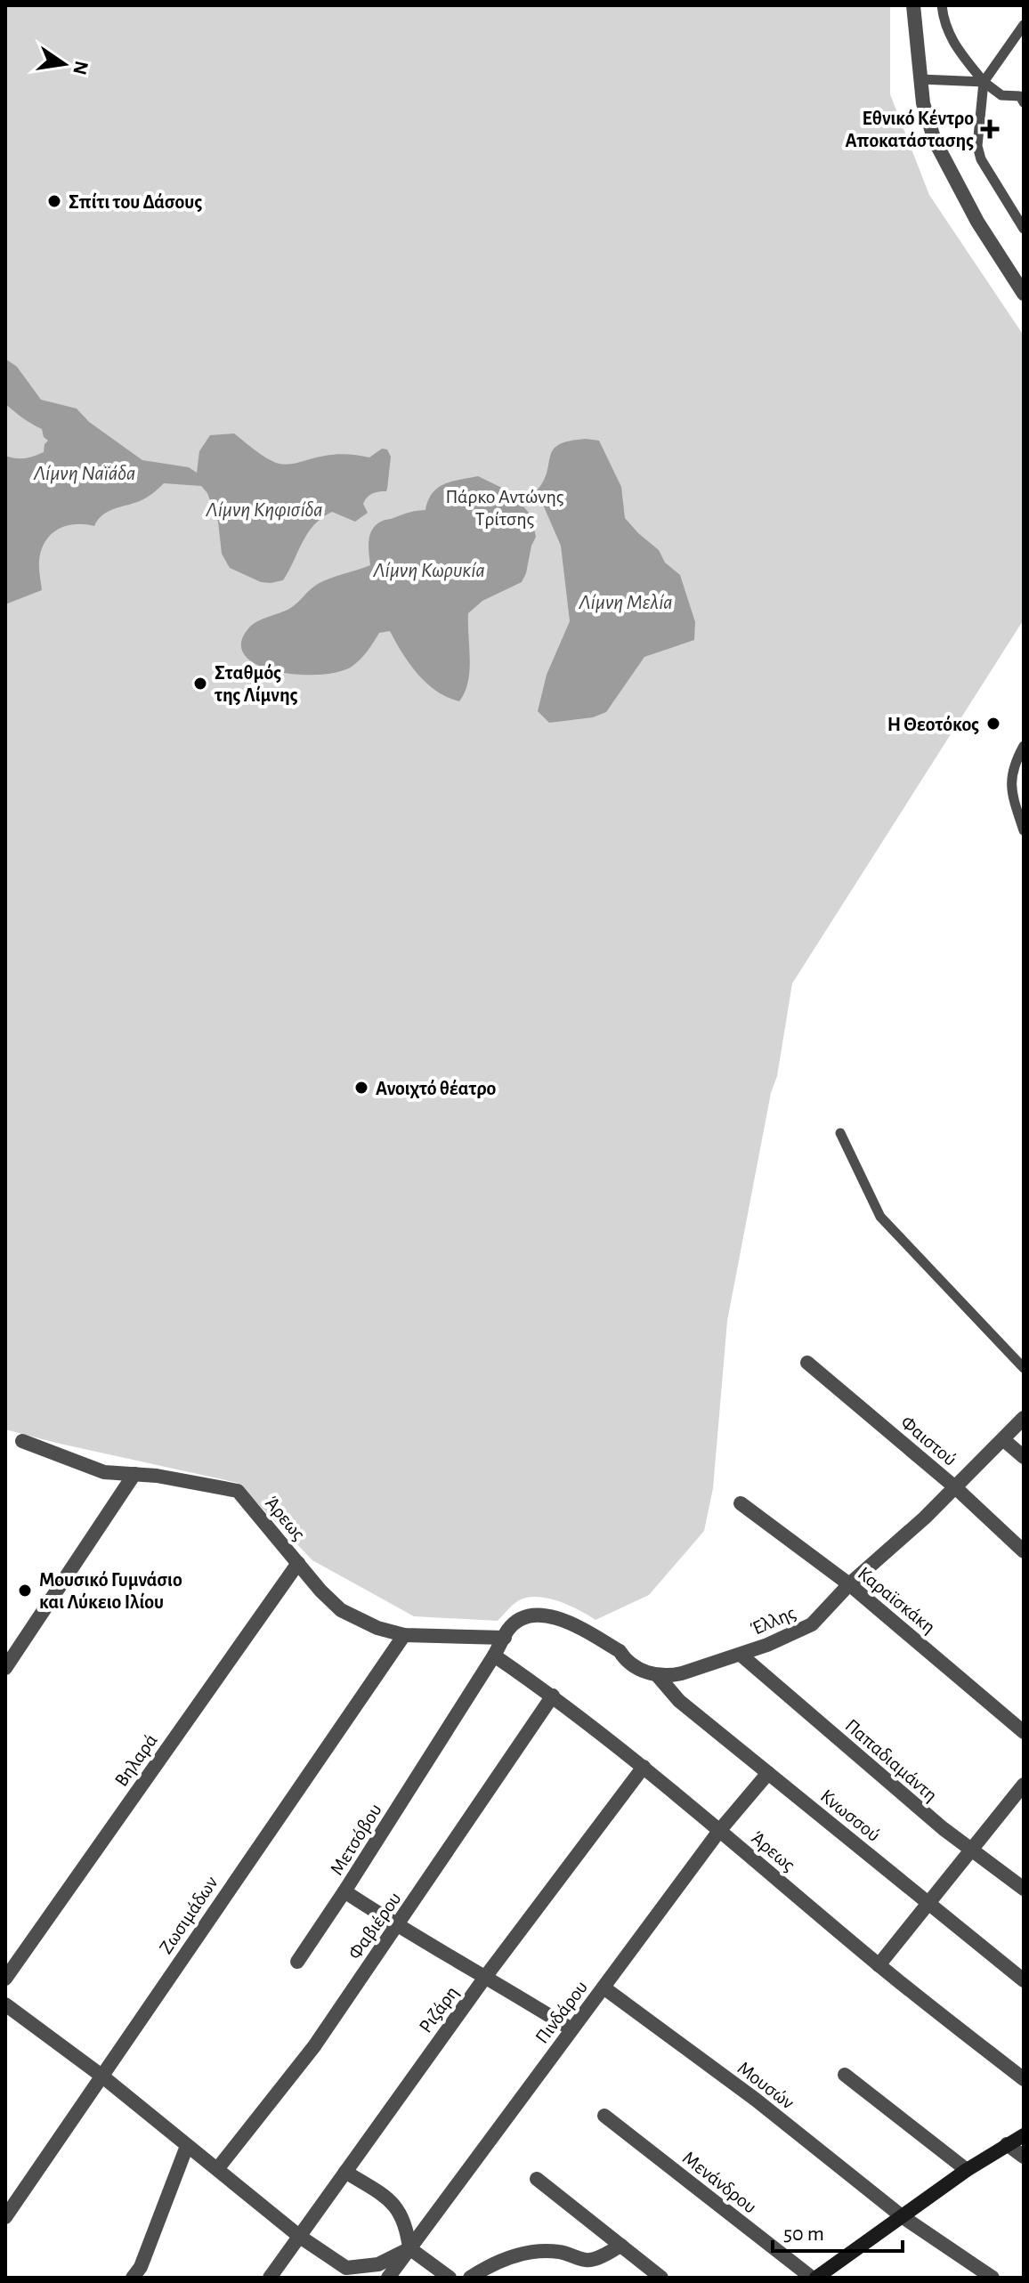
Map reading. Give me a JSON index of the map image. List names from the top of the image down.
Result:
{
  "streets": {
    "street": [
      "Φαιστού",
      "Άρεως",
      "Καραϊσκάκη",
      "Έλλης",
      "Βηλαρά",
      "Παπαδιαμάντη",
      "Κνωσσού",
      "Μετσόβου",
      "Ζωσιμάδων",
      "Φαβιέρου",
      "Ριζάρη",
      "Πινδάρου",
      "Μουσών",
      "Μενάνδρου"
    ]
  },
  "crossings": [
    ["Φαιστού", "Έλλης"],
    ["Άρεως", "Βηλαρά"],
    ["Άρεως", "Μετσόβου"],
    ["Άρεως", "Ζωσιμάδων"],
    ["Άρεως", "Φαβιέρου"],
    ["Άρεως", "Ριζάρη"],
    ["Άρεως", "Πινδάρου"],
    ["Καραϊσκάκη", "Έλλης"],
    ["Έλλης", "Παπαδιαμάντη"],
    ["Έλλης", "Κνωσσού"],
    ["Κνωσσού", "Πινδάρου"],
    ["Μετσόβου", "Φαβιέρου"],
    ["Μετσόβου", "Ριζάρη"],
    ["Μετσόβου", "Πινδάρου"],
    ["Πινδάρου", "Μουσών"]
  ],
  "water": [
    "Λίμνη Ναϊάδα",
    "Λίμνη Κηφισίδα",
    "Λίμνη Κωρυκία",
    "Λίμνη Μελία"
  ],
  "parks": ["Πάρκο Αντώνης Τρίτσης"],
  "places": {
    "health": ["Εθνικό Κέντρο Αποκατάστασης"],
    "other": [
      "Σπίτι του Δάσους",
      "Σταθμός της Λίμνης",
      "Η Θεοτόκος",
      "Ανοιχτό θέατρο",
      "Μουσικό Γυμνάσιο και Λύκειο Ιλίου"
    ]
  },
  "scale_bar": "50 m",
  "north": "right"
}
